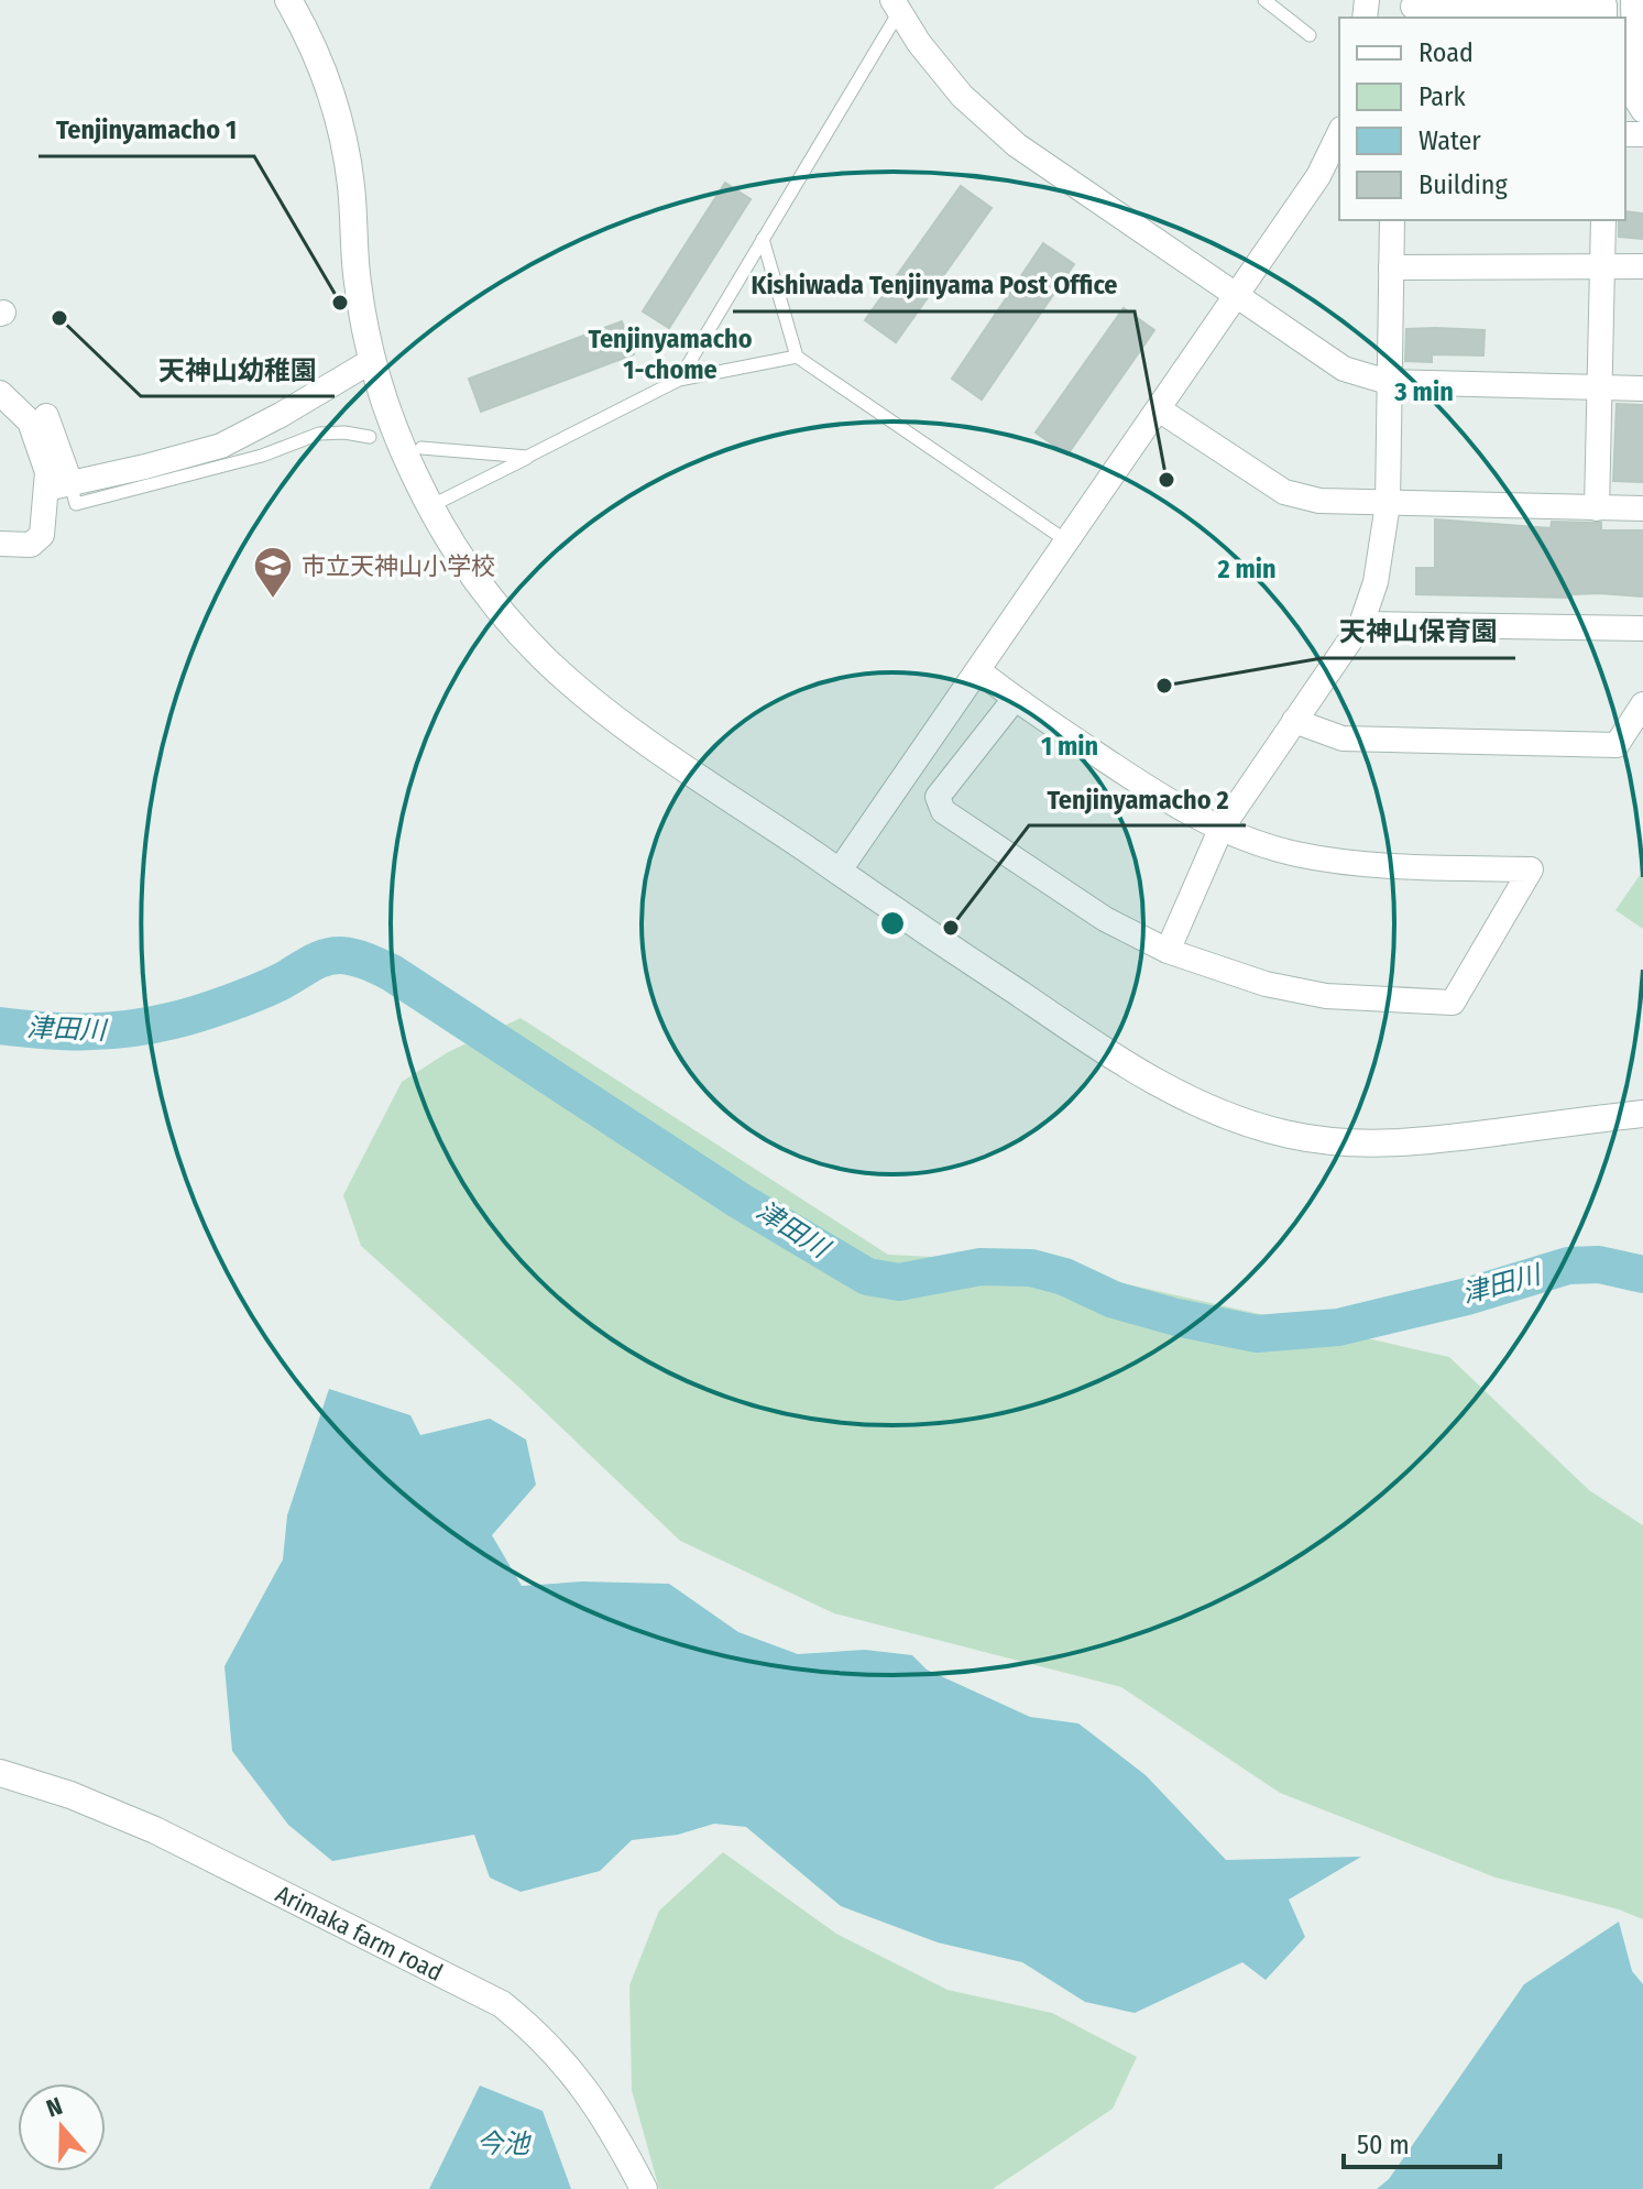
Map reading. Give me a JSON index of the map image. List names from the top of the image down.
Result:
{
  "streets": {
    "street": ["Arimaka farm road"]
  },
  "districts": ["Tenjinyamacho 1-chome"],
  "water": ["津田川", "今池"],
  "places": {
    "other": [
      "Tenjinyamacho 1",
      "天神山幼稚園",
      "Kishiwada Tenjinyama Post Office",
      "天神山保育園",
      "Tenjinyamacho 2"
    ],
    "school or university": ["市立天神山小学校"]
  },
  "legend": [
    "Road",
    "Park",
    "Water",
    "Building"
  ],
  "scale_bar": "50 m",
  "north": "top",
  "rings": ["3 min", "2 min", "1 min"]
}
